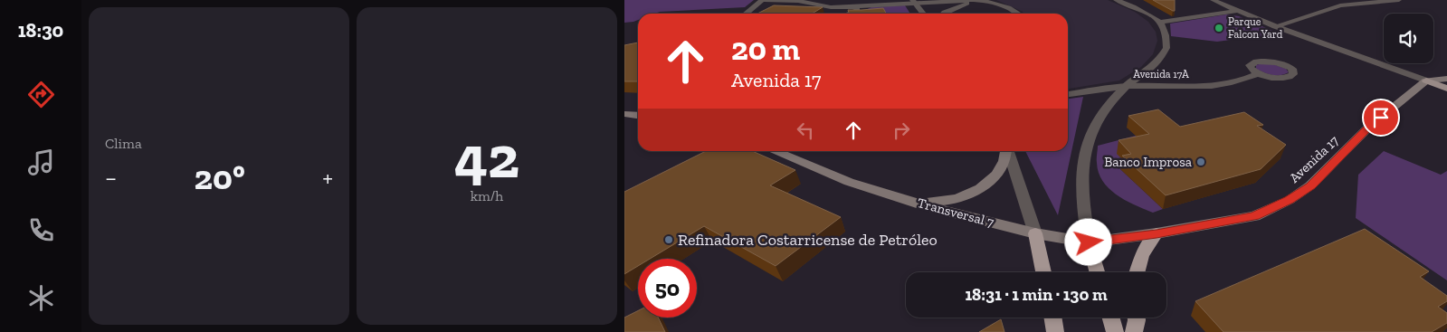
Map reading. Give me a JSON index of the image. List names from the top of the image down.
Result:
{
  "streets": {
    "main road": ["Avenida 17", "Transversal 7"],
    "street": ["Avenida 17A"]
  },
  "crossings": [
    ["Avenida 17", "Transversal 7"]
  ],
  "places": ["Parque Falcon Yard", "Banco Improsa", "Refinadora Costarricense de Petróleo"],
  "page": {
    "tabs": "18:30",
    "tile": [
      "Clima",
      ["42", "km/h"]
    ],
    "turn": ["20 m", "Avenida 17"],
    "heat": ["−", "20°", "+"],
    "limit": "50",
    "trip": "18:31 · 1 min · 130 m"
  }
}
